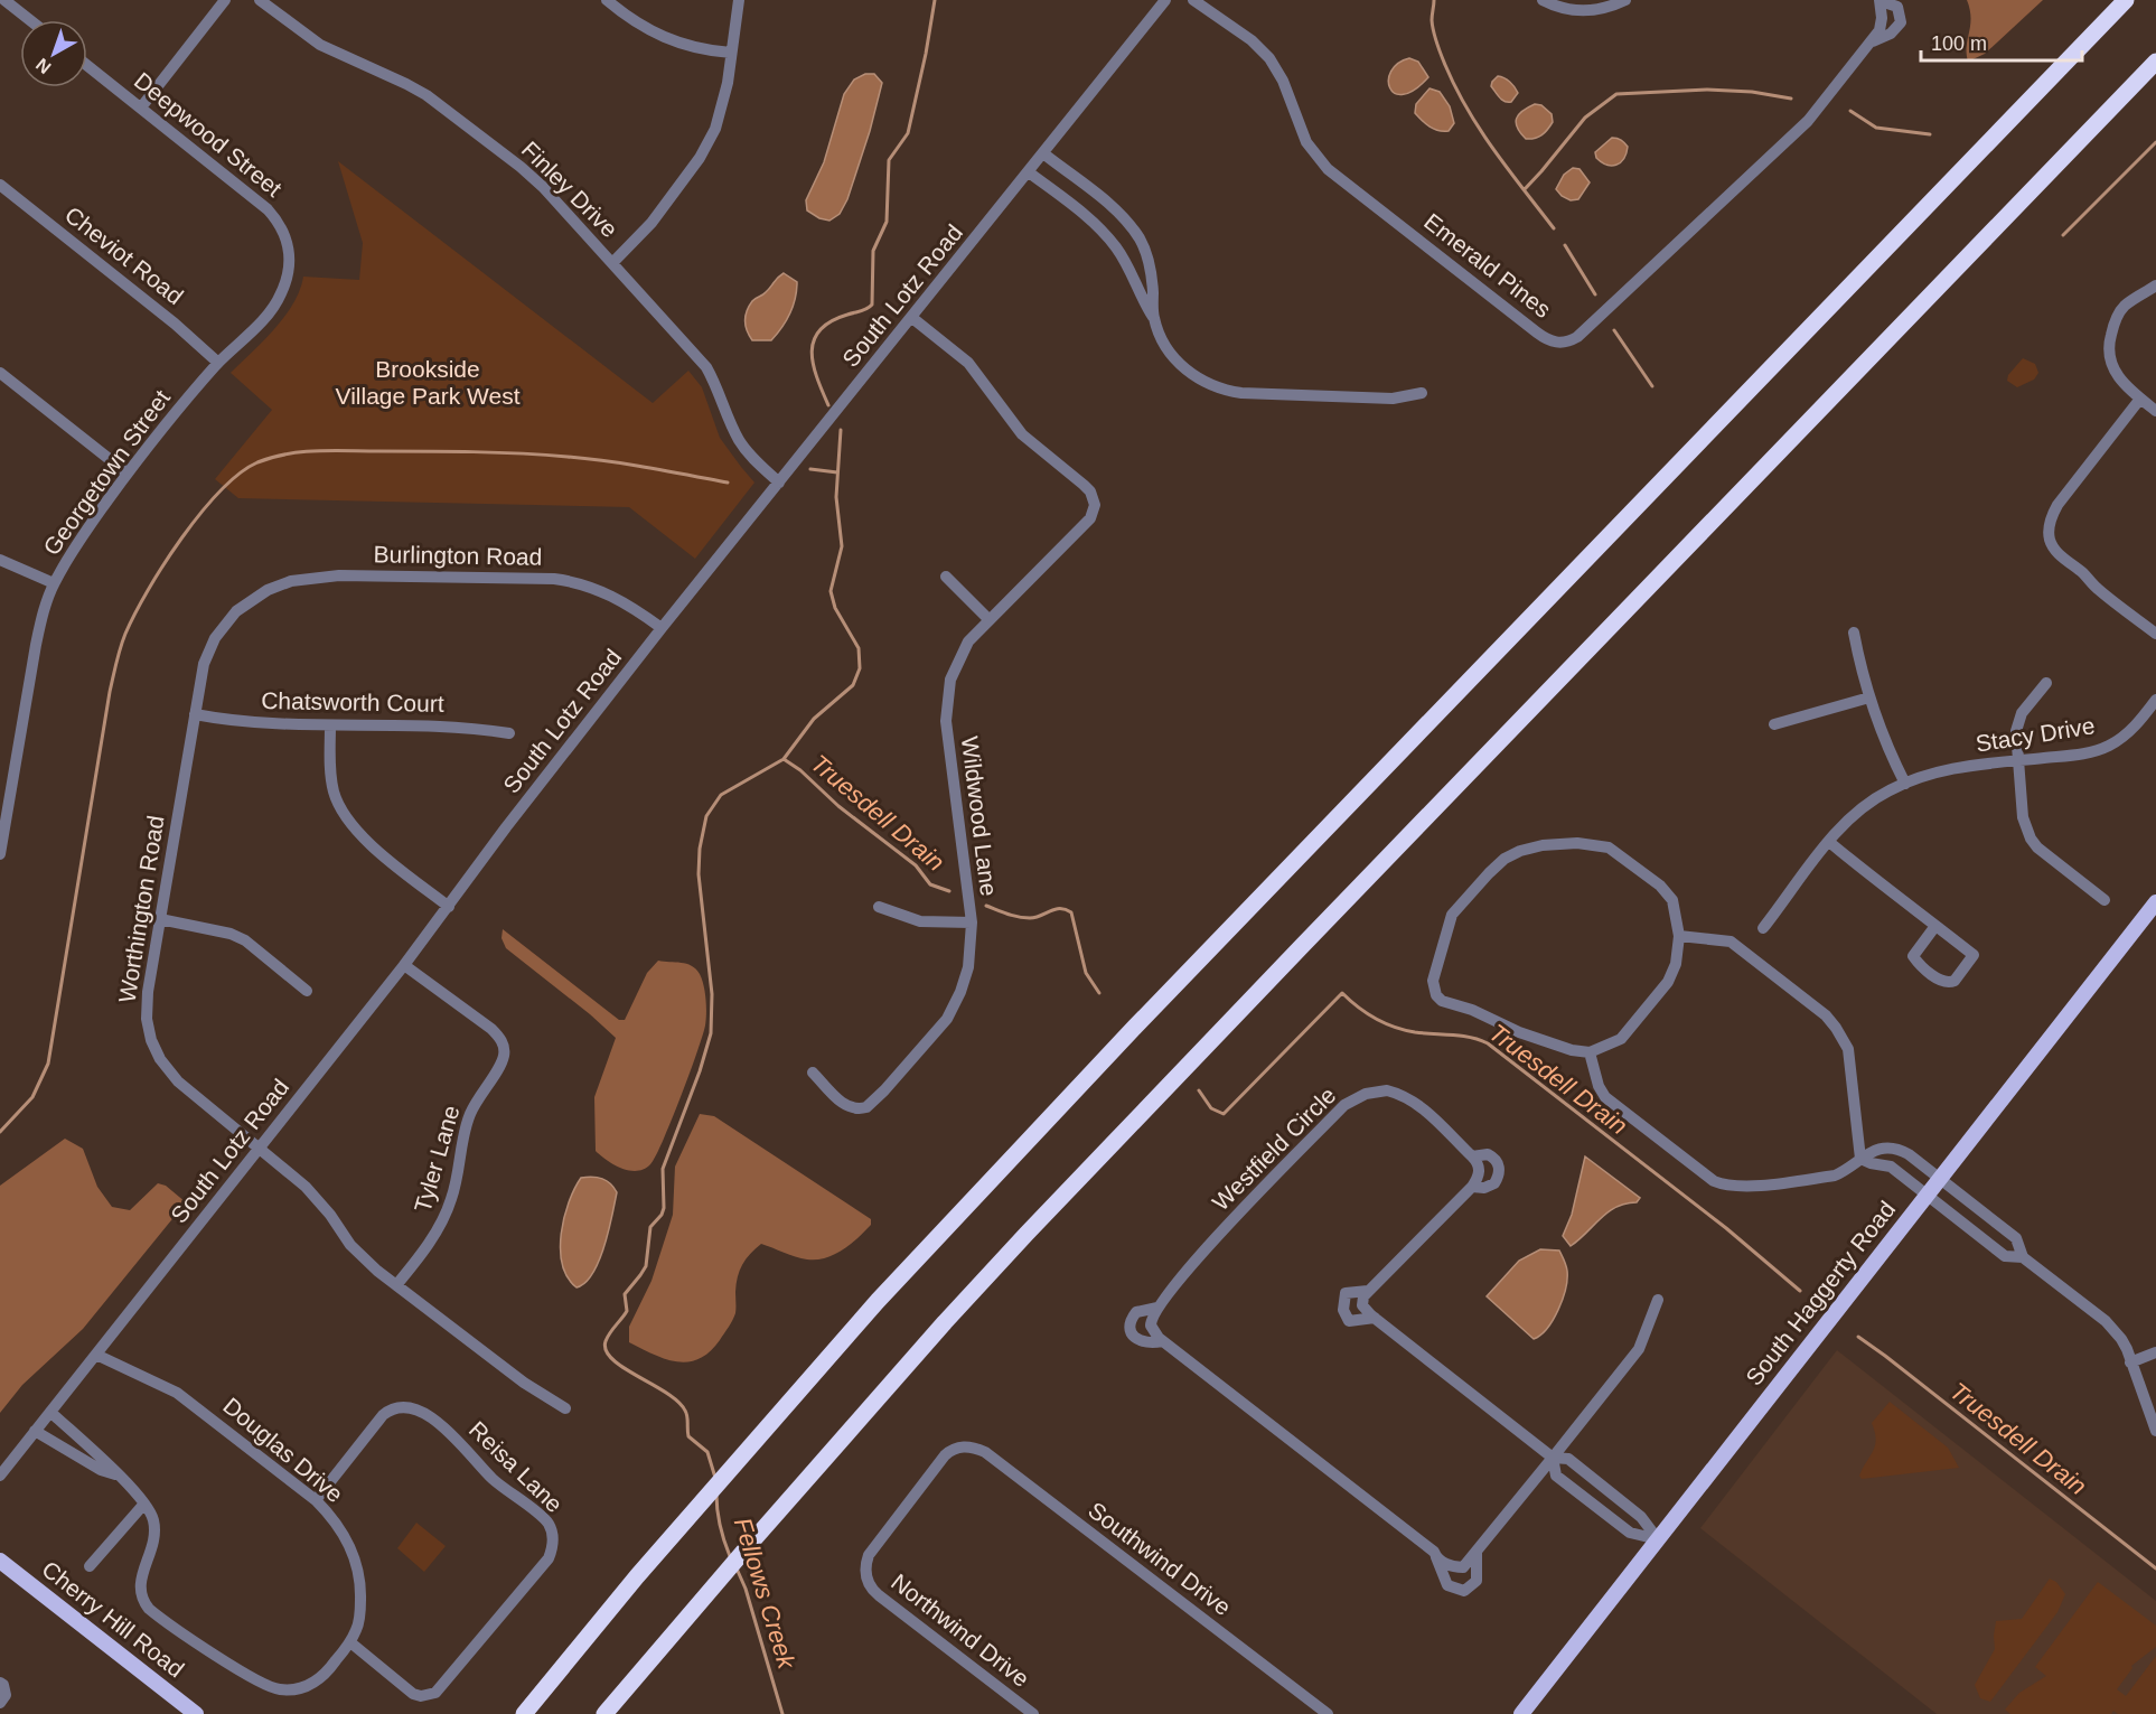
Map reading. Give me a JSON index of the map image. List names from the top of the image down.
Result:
{
  "streets": {
    "main road": ["South Haggerty Road", "Cherry Hill Road"],
    "street": [
      "Deepwood Street",
      "Finley Drive",
      "Cheviot Road",
      "Emerald Pines",
      "South Lotz Road",
      "Georgetown Street",
      "Burlington Road",
      "Chatsworth Court",
      "Stacy Drive",
      "Wildwood Lane",
      "Worthington Road",
      "Westfield Circle",
      "Tyler Lane",
      "Douglas Drive",
      "Reisa Lane",
      "Southwind Drive",
      "Northwind Drive"
    ]
  },
  "crossings": [
    ["Deepwood Street", "Georgetown Street"],
    ["Finley Drive", "South Lotz Road"],
    ["Cheviot Road", "Georgetown Street"],
    ["South Lotz Road", "Burlington Road"],
    ["South Lotz Road", "Wildwood Lane"],
    ["South Lotz Road", "Worthington Road"],
    ["South Lotz Road", "Tyler Lane"],
    ["South Lotz Road", "Douglas Drive"],
    ["Burlington Road", "Worthington Road"],
    ["Chatsworth Court", "Worthington Road"],
    ["Worthington Road", "Tyler Lane"],
    ["Douglas Drive", "Reisa Lane"],
    ["Southwind Drive", "Northwind Drive"]
  ],
  "water": ["Truesdell Drain", "Fellows Creek"],
  "parks": ["Brookside Village Park West"],
  "scale_bar": "100 m",
  "north": "bottom left"
}
